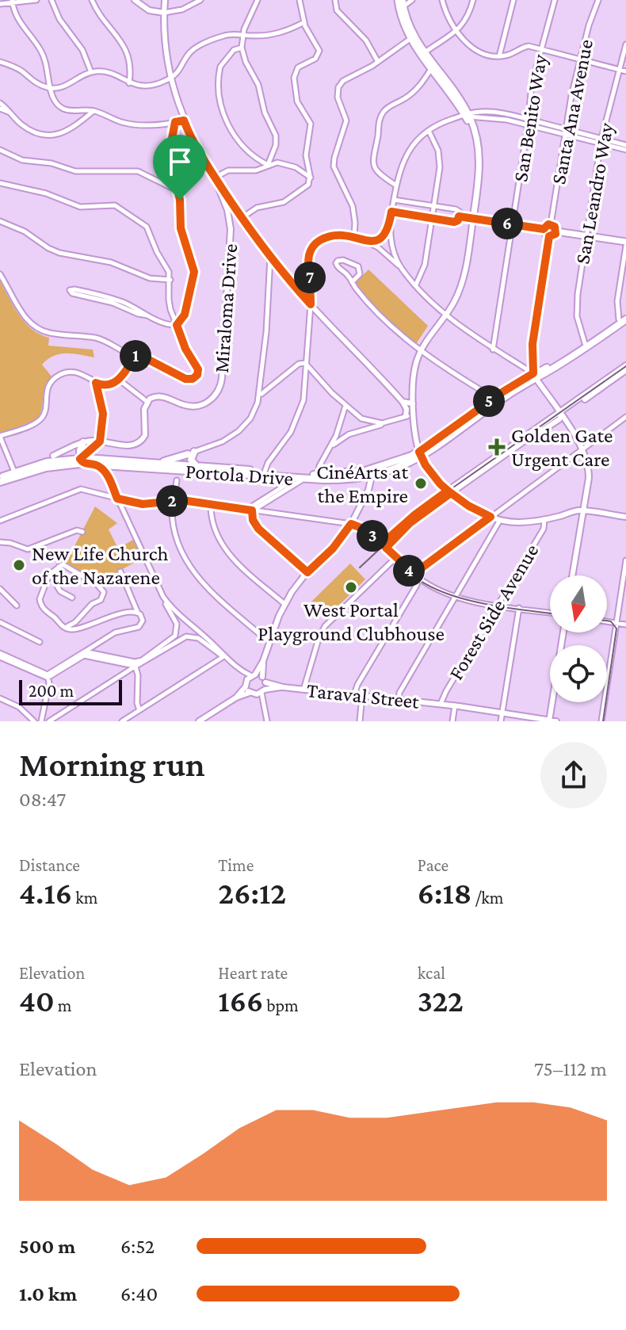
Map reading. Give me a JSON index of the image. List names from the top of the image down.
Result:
{
  "streets": {
    "main road": ["Portola Drive"],
    "street": [
      "Santa Ana Avenue",
      "San Benito Way",
      "San Leandro Way",
      "Miraloma Drive",
      "Forest Side Avenue",
      "Taraval Street"
    ]
  },
  "crossings": [
    ["San Leandro Way", "Portola Drive"],
    ["Forest Side Avenue", "Taraval Street"]
  ],
  "places": {
    "health": ["Golden Gate Urgent Care"],
    "other": ["CinéArts at the Empire", "New Life Church of the Nazarene", "West Portal Playground Clubhouse"]
  },
  "scale_bar": "200 m",
  "north": "bottom",
  "page": {
    "pins": [
      "6",
      "7",
      "1",
      "5",
      "2",
      "3",
      "4"
    ],
    "scale": "200 m",
    "heading": ["Morning run", "08:47"],
    "stats": [
      ["Distance", "4.16 km"],
      ["Time", "26:12"],
      ["Pace", "6:18 /km"],
      ["Elevation", "40 m"],
      ["Heart rate", "166 bpm"],
      ["kcal", "322"]
    ],
    "chart": ["Elevation", "75–112 m"],
    "list": [
      {
        "name": "500 m",
        "note": "6:52"
      },
      {
        "name": "1.0 km",
        "note": "6:40"
      }
    ]
  }
}
